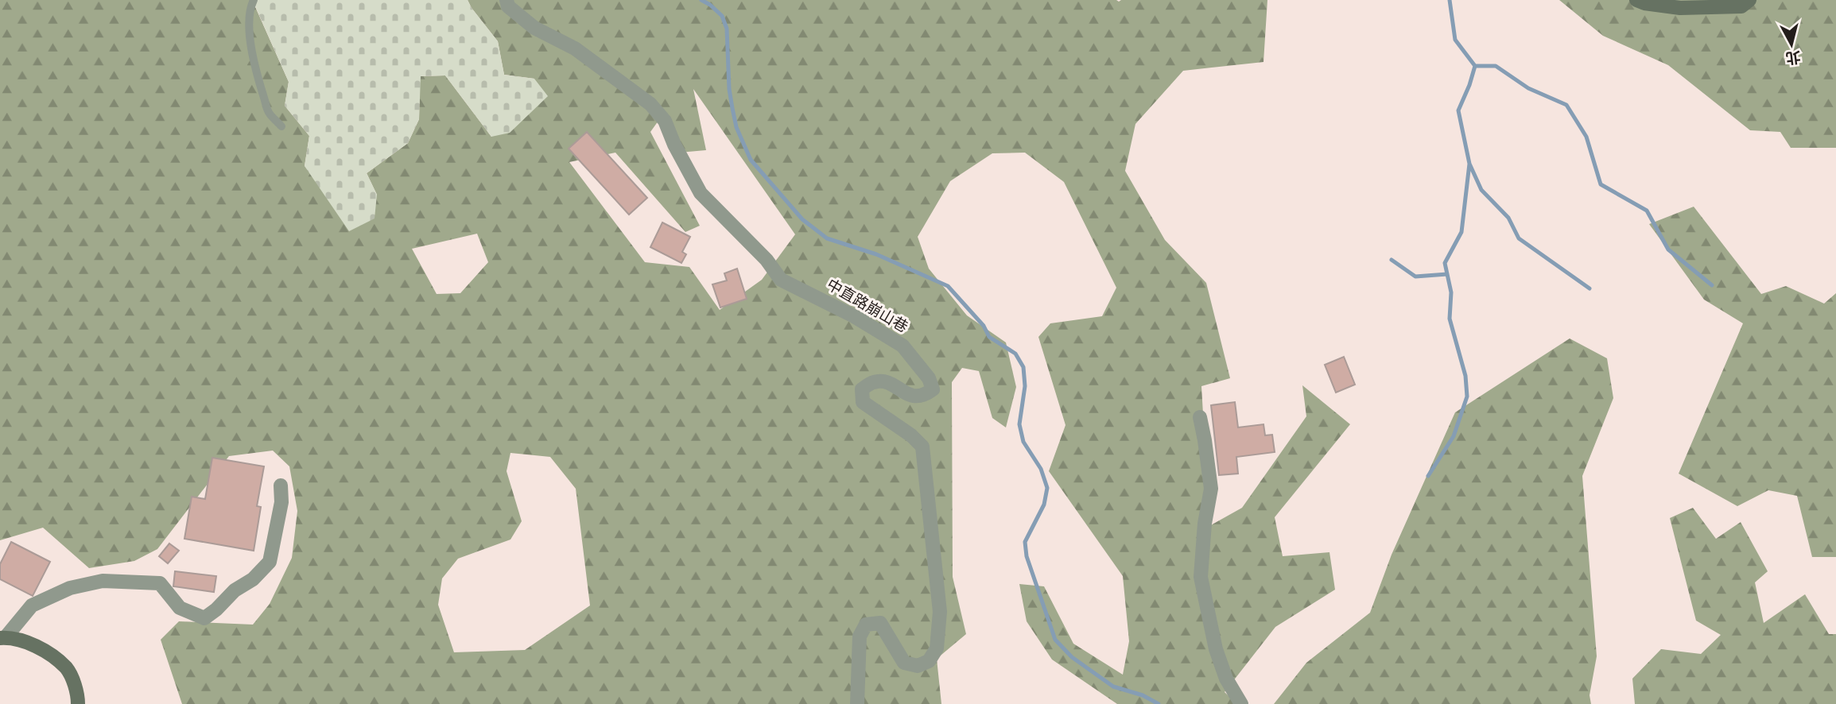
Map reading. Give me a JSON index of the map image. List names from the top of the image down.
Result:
{
  "streets": {
    "street": ["中直路崩山巷"]
  },
  "north": "bottom"
}
